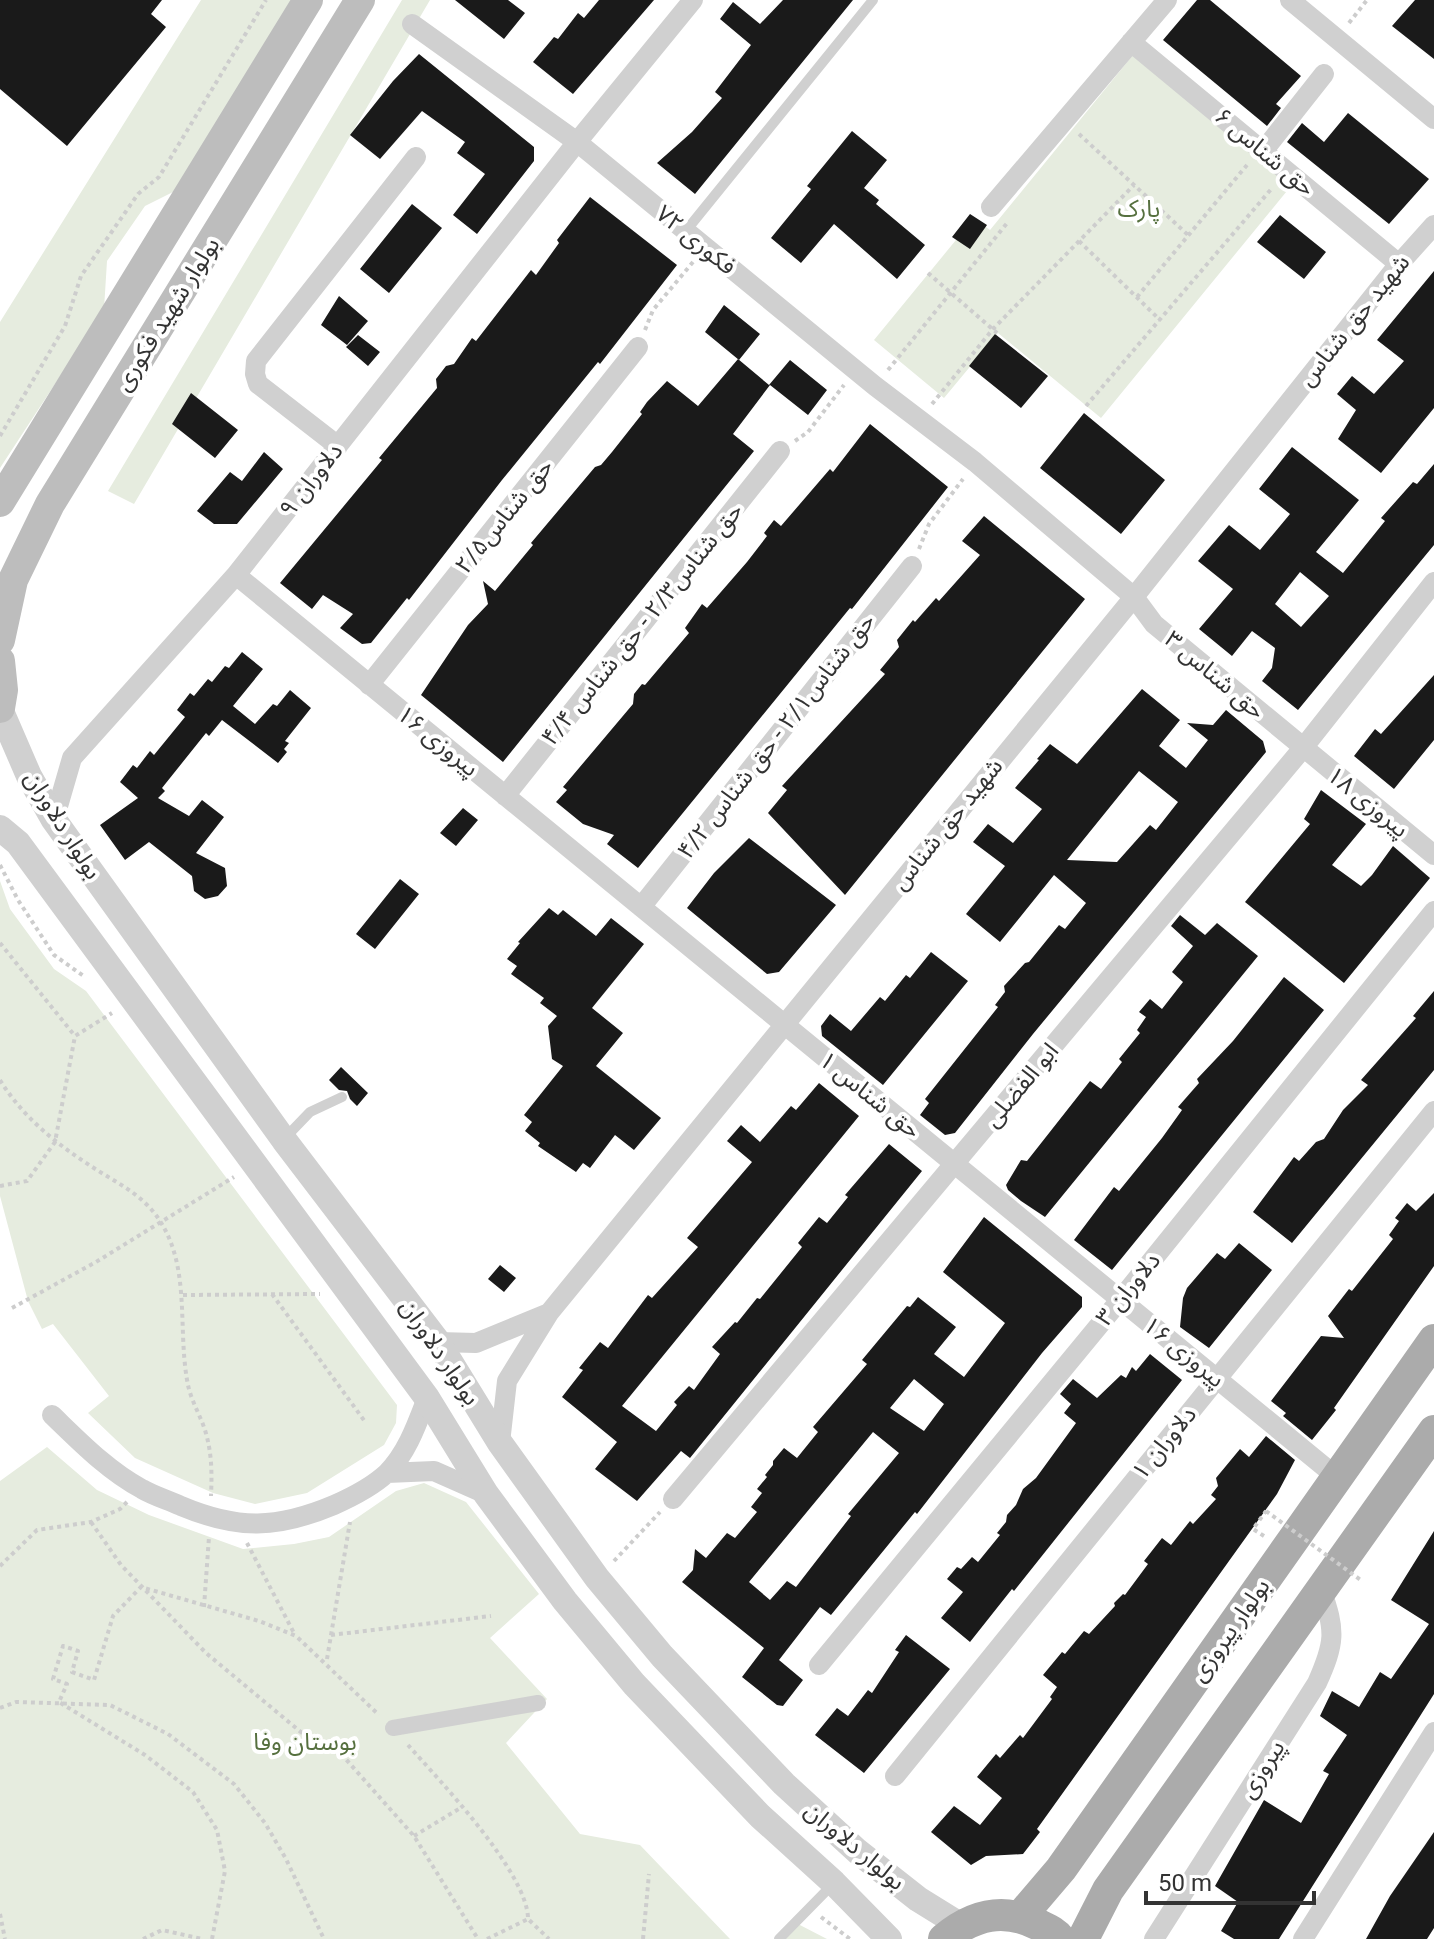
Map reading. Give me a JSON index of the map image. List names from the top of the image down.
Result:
{
  "streets": {
    "main road": ["بولوار شهید فکوری", "بولوار پیروزی"],
    "street": [
      "حق شناس ۶",
      "فکوری ۷۲",
      "شهید حق شناس",
      "دلاوران ۹",
      "حق شناس۲/۵",
      "حق شناس۲/۳ - حق شناس ۴/۴",
      "حق شناس ۳",
      "حق شناس۲/۱ - حق شناس ۴/۲",
      "پیروزی ۱۶",
      "پیروزی ۱۸",
      "بولوار دلاوران",
      "ابو الفضلی",
      "حق شناس ۱",
      "دلاوران ۳",
      "دلاوران ۱",
      "پیروزی"
    ]
  },
  "crossings": [
    ["حق شناس ۶", "شهید حق شناس"],
    ["فکوری ۷۲", "دلاوران ۹"],
    ["فکوری ۷۲", "حق شناس ۳"],
    ["شهید حق شناس", "حق شناس ۳"],
    ["شهید حق شناس", "بولوار دلاوران"],
    ["شهید حق شناس", "حق شناس ۱"],
    ["دلاوران ۹", "پیروزی ۱۶"],
    ["دلاوران ۹", "بولوار دلاوران"],
    ["حق شناس۲/۵", "پیروزی ۱۶"],
    ["حق شناس۲/۳ - حق شناس ۴/۴", "پیروزی ۱۶"],
    ["حق شناس ۳", "پیروزی ۱۸"],
    ["حق شناس ۳", "ابو الفضلی"],
    ["حق شناس۲/۱ - حق شناس ۴/۲", "پیروزی ۱۶"],
    ["حق شناس۲/۱ - حق شناس ۴/۲", "حق شناس ۱"],
    ["پیروزی ۱۶", "ابو الفضلی"],
    ["پیروزی ۱۶", "حق شناس ۱"],
    ["پیروزی ۱۶", "دلاوران ۳"],
    ["پیروزی ۱۶", "دلاوران ۱"],
    ["پیروزی ۱۶", "بولوار پیروزی"],
    ["پیروزی ۱۸", "ابو الفضلی"],
    ["ابو الفضلی", "حق شناس ۱"]
  ],
  "parks": ["پارک", "بوستان وفا"],
  "scale_bar": "50 m"
}
